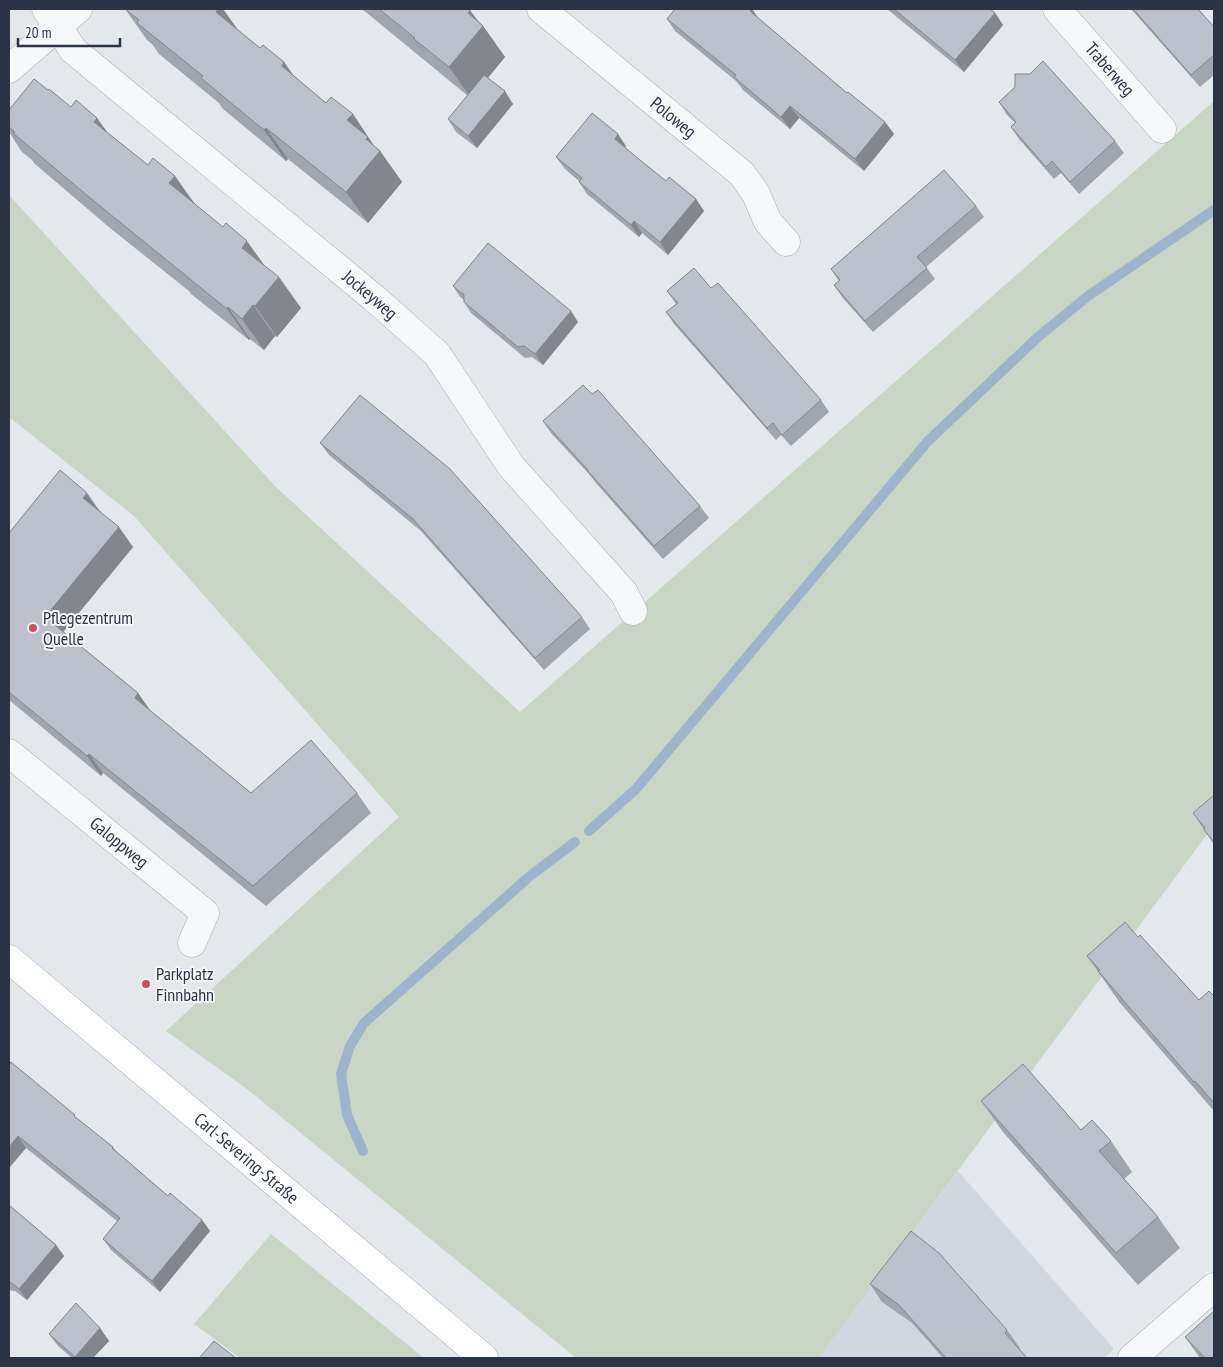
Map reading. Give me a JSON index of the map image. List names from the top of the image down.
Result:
{
  "streets": {
    "street": [
      "Traberweg",
      "Poloweg",
      "Jockeyweg",
      "Galoppweg",
      "Carl-Severing-Straße"
    ]
  },
  "places": ["Pflegezentrum Quelle", "Parkplatz Finnbahn"],
  "scale_bar": "20 m"
}
